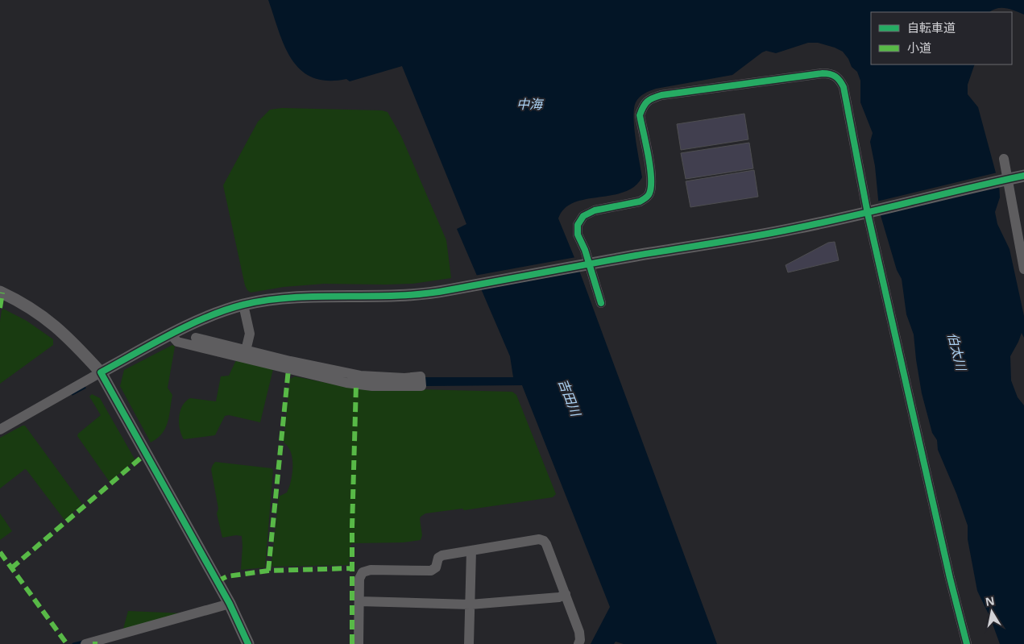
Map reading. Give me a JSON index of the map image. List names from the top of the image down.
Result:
{
  "water": ["中海", "伯太川", "吉田川"],
  "legend": ["自転車道", "小道"],
  "north": "top"
}
